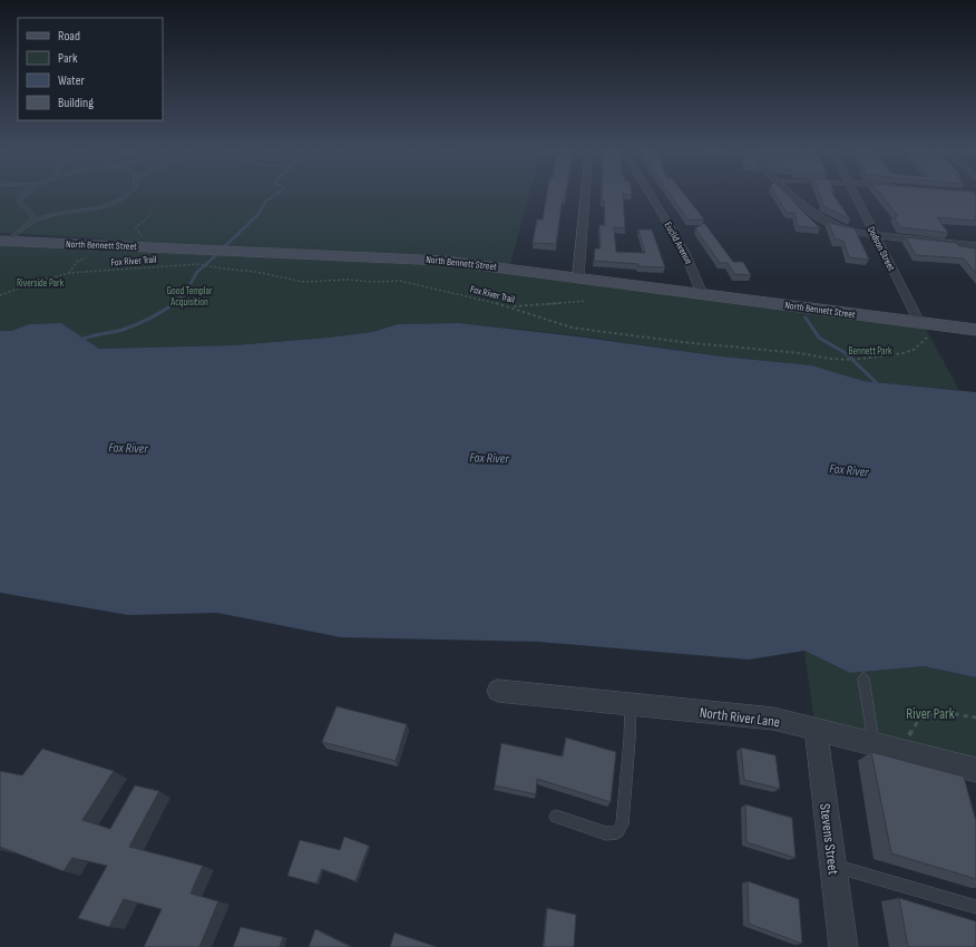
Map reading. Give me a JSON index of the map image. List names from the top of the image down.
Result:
{
  "streets": {
    "main road": ["North Bennett Street"],
    "street": [
      "Euclid Avenue",
      "Dodson Street",
      "North River Lane",
      "Stevens Street"
    ],
    "path": ["Fox River Trail"]
  },
  "crossings": [
    ["Euclid Avenue", "North Bennett Street"],
    ["North Bennett Street", "Dodson Street"],
    ["North Bennett Street", "Fox River Trail"],
    ["Dodson Street", "Fox River Trail"],
    ["North River Lane", "Stevens Street"]
  ],
  "water": ["Fox River"],
  "parks": [
    "Riverside Park",
    "Good Templar Acquisition",
    "Bennett Park",
    "River Park"
  ],
  "legend": [
    "Road",
    "Park",
    "Water",
    "Building"
  ]
}
